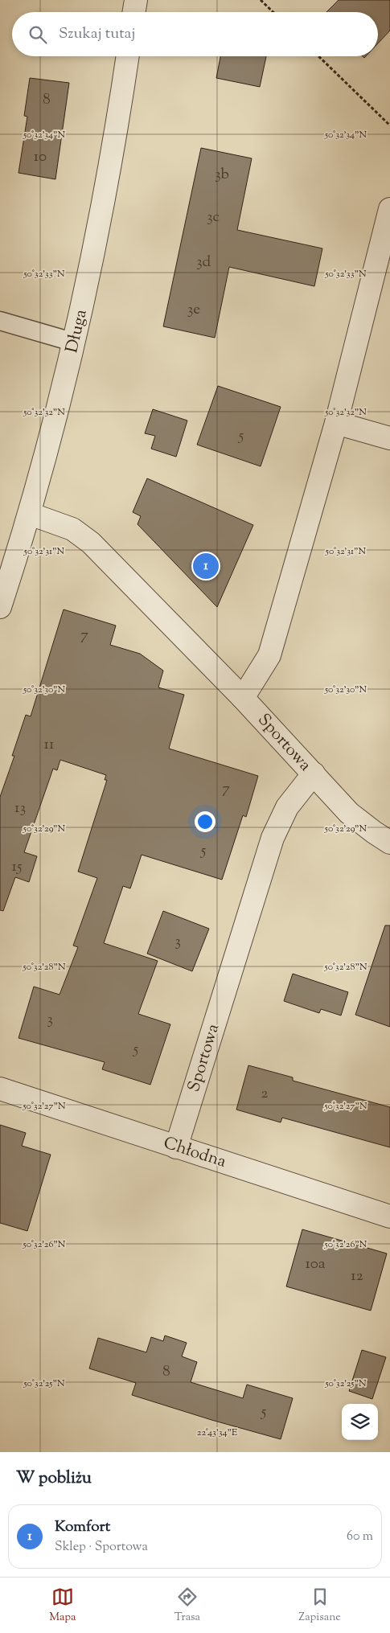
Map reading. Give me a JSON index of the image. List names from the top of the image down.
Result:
{
  "streets": {
    "street": ["Długa", "Sportowa", "Chłodna"]
  },
  "crossings": [
    ["Długa", "Sportowa"],
    ["Sportowa", "Chłodna"]
  ],
  "house_numbers": [
    "8",
    "10",
    "3b",
    "3c",
    "3d",
    "3e",
    "5",
    "7",
    "11",
    "7",
    "13",
    "5",
    "15",
    "3",
    "3",
    "5",
    "2",
    "10a",
    "12",
    "8",
    "5"
  ],
  "page": {
    "search": "Szukaj tutaj",
    "pins": "1",
    "heading": "W pobliżu",
    "list": [
      {
        "mark": "1",
        "name": "Komfort",
        "note": "Sklep · Sportowa",
        "value": "60 m"
      }
    ],
    "nav": ["Mapa", "Trasa", "Zapisane"]
  },
  "coordinates": [
    "50°32'34\"N",
    "50°32'33\"N",
    "50°32'32\"N",
    "50°32'31\"N",
    "50°32'30\"N",
    "50°32'29\"N",
    "50°32'28\"N",
    "50°32'27\"N",
    "50°32'26\"N",
    "50°32'25\"N",
    "22°43'34\"E"
  ]
}
